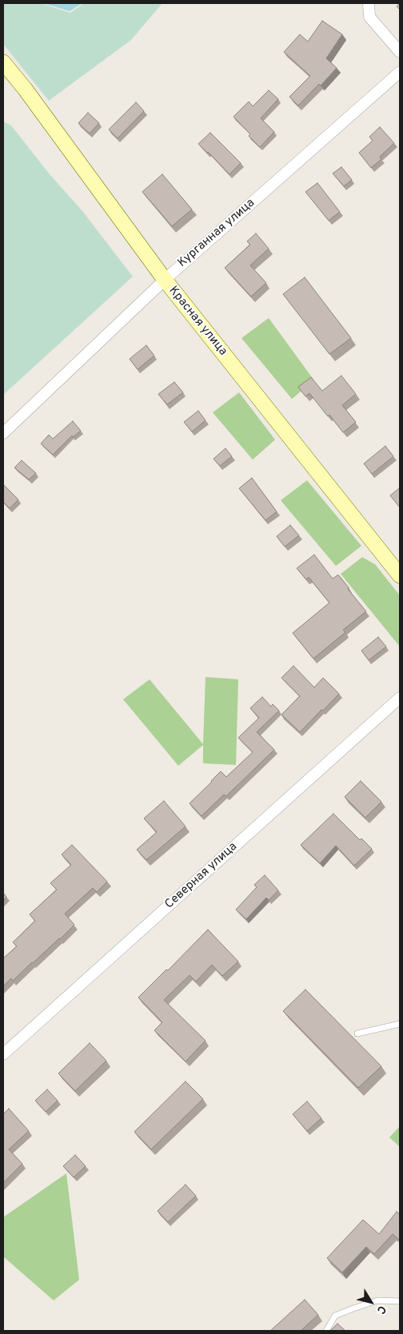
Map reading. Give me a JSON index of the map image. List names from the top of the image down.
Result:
{
  "streets": {
    "street": ["Курганная улица", "Красная улица", "Северная улица"]
  },
  "crossings": [
    ["Курганная улица", "Красная улица"]
  ],
  "north": "bottom right"
}
